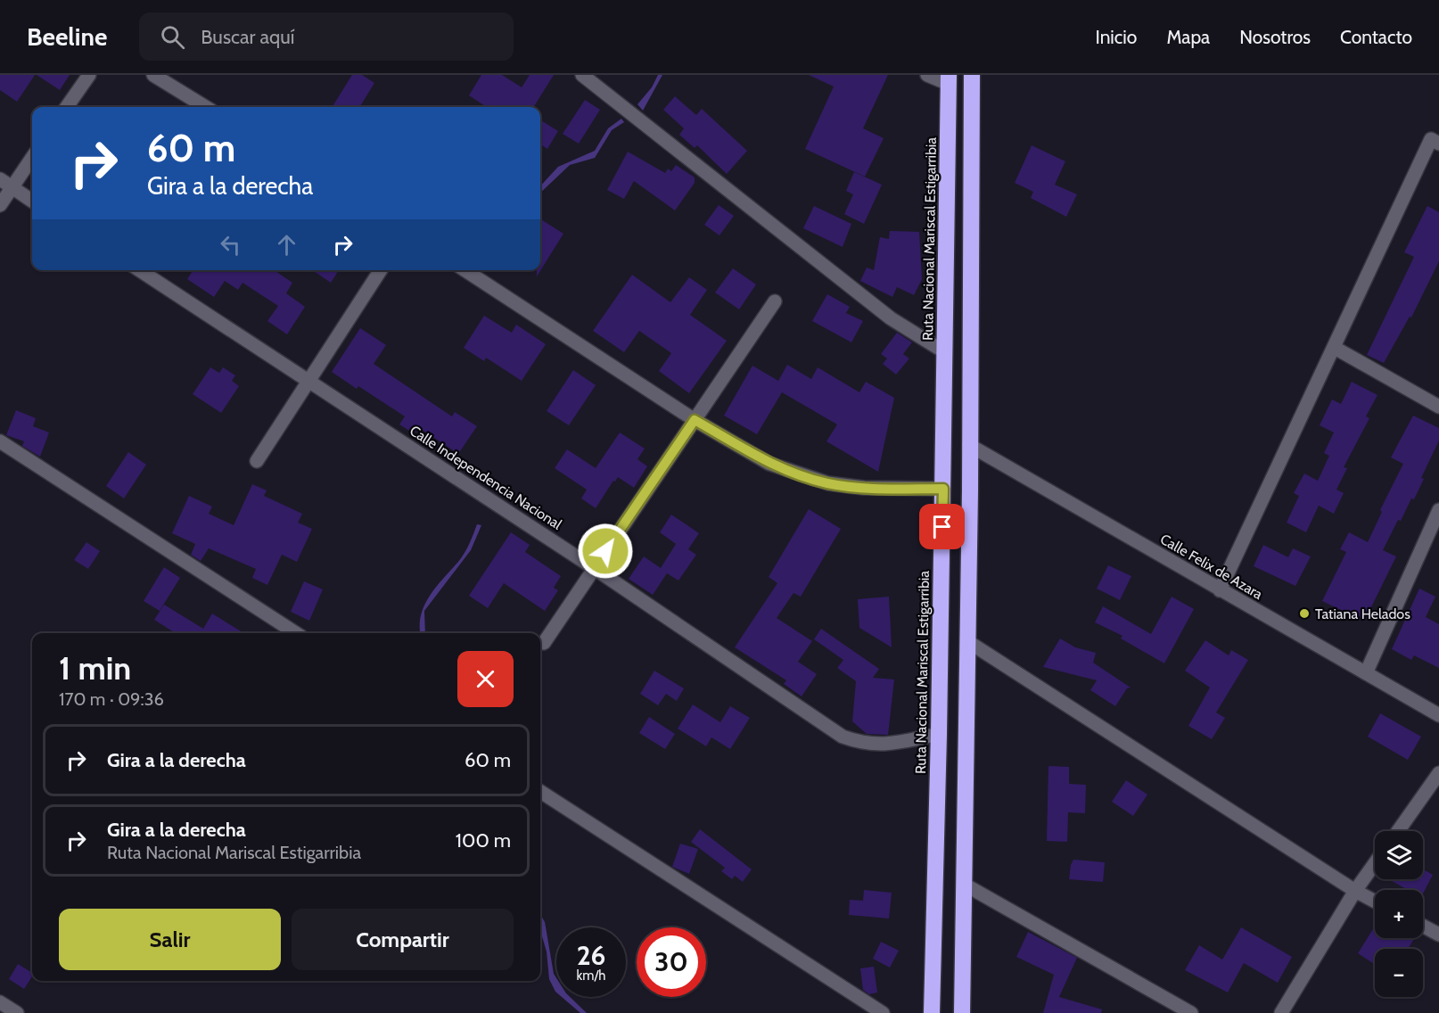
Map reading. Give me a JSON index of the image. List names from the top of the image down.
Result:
{
  "streets": {
    "highway": ["Ruta Nacional Mariscal Estigarribia"],
    "street": ["Calle Independencia Nacional", "Calle Felix de Azara"]
  },
  "crossings": [
    ["Ruta Nacional Mariscal Estigarribia", "Calle Independencia Nacional"]
  ],
  "places": ["Tatiana Helados"],
  "page": {
    "header": "Beeline",
    "search": "Buscar aquí",
    "nav": [
      "Inicio",
      "Mapa",
      "Nosotros",
      "Contacto"
    ],
    "turn": ["60 m", "Gira a la derecha"],
    "heading": ["1 min", "170 m · 09:36"],
    "list": [
      {
        "name": "Gira a la derecha",
        "value": "60 m"
      },
      {
        "name": "Gira a la derecha",
        "note": "Ruta Nacional Mariscal Estigarribia",
        "value": "100 m"
      }
    ],
    "map_buttons": ["+", "−"],
    "buttons": ["Salir", "Compartir"],
    "speed": "26 km/h",
    "limit": "30"
  }
}
